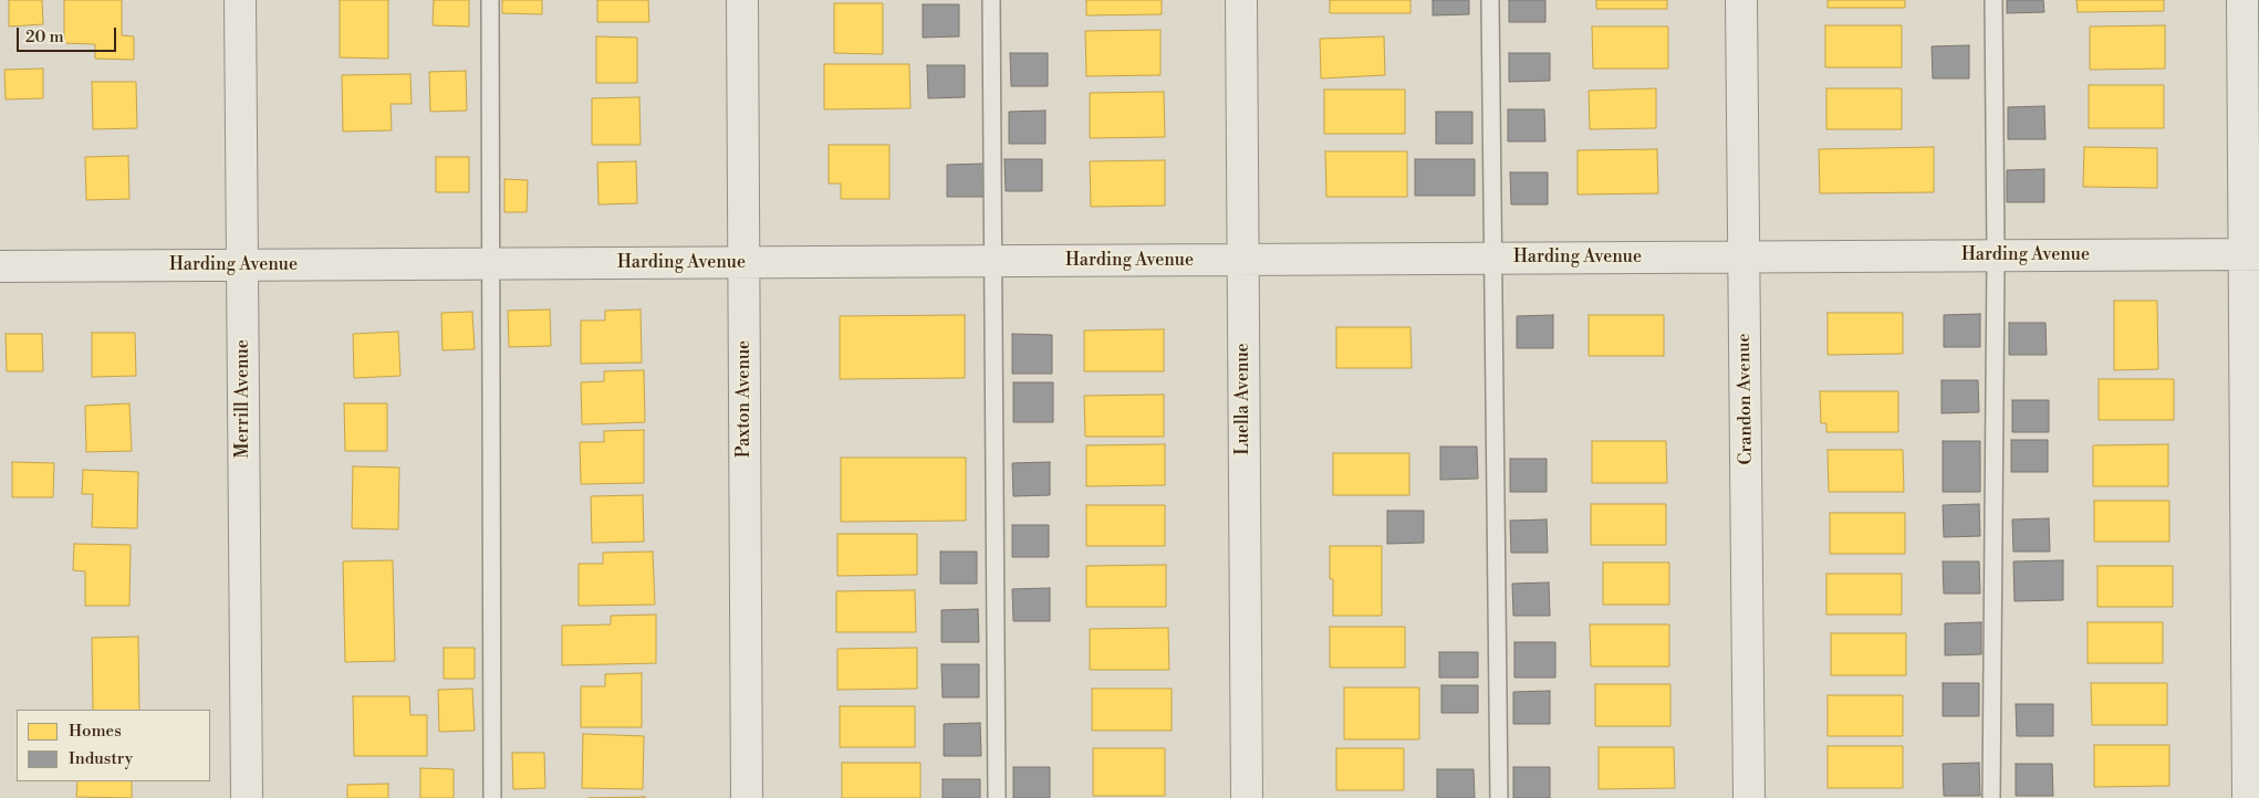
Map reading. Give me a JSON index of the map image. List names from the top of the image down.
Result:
{
  "streets": {
    "street": [
      "Harding Avenue",
      "Merrill Avenue",
      "Paxton Avenue",
      "Luella Avenue",
      "Crandon Avenue"
    ]
  },
  "crossings": [
    ["Harding Avenue", "Merrill Avenue"],
    ["Harding Avenue", "Paxton Avenue"],
    ["Harding Avenue", "Luella Avenue"],
    ["Harding Avenue", "Crandon Avenue"]
  ],
  "legend": ["Homes", "Industry"],
  "scale_bar": "20 m"
}
